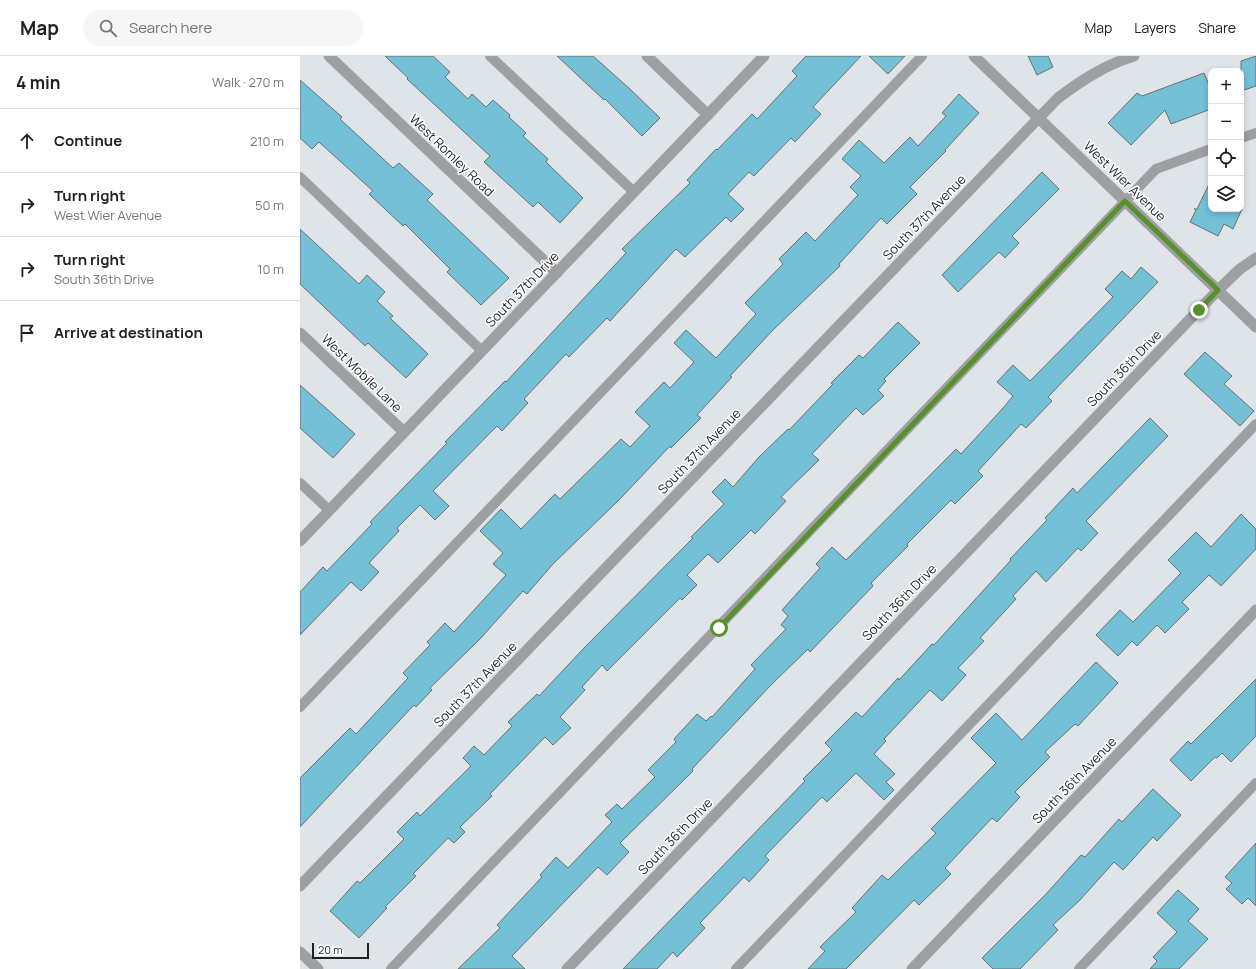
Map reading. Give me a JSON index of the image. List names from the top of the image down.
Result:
{
  "streets": {
    "street": [
      "West Romley Road",
      "West Wier Avenue",
      "South 37th Avenue",
      "South 37th Drive",
      "South 36th Drive",
      "West Mobile Lane",
      "South 36th Avenue"
    ]
  },
  "crossings": [
    ["West Romley Road", "South 37th Drive"],
    ["West Wier Avenue", "South 37th Avenue"],
    ["West Wier Avenue", "South 36th Drive"],
    ["South 37th Drive", "West Mobile Lane"]
  ],
  "scale_bar": "20 m",
  "page": {
    "header": "Map",
    "search": "Search here",
    "nav": ["Map", "Layers", "Share"],
    "heading": ["4 min", "Walk · 270 m"],
    "map_buttons": ["+", "−"],
    "list": [
      ["Continue", "210 m"],
      ["Turn right", "West Wier Avenue", "50 m"],
      ["Turn right", "South 36th Drive", "10 m"],
      "Arrive at destination"
    ],
    "scale": "20 m"
  }
}
